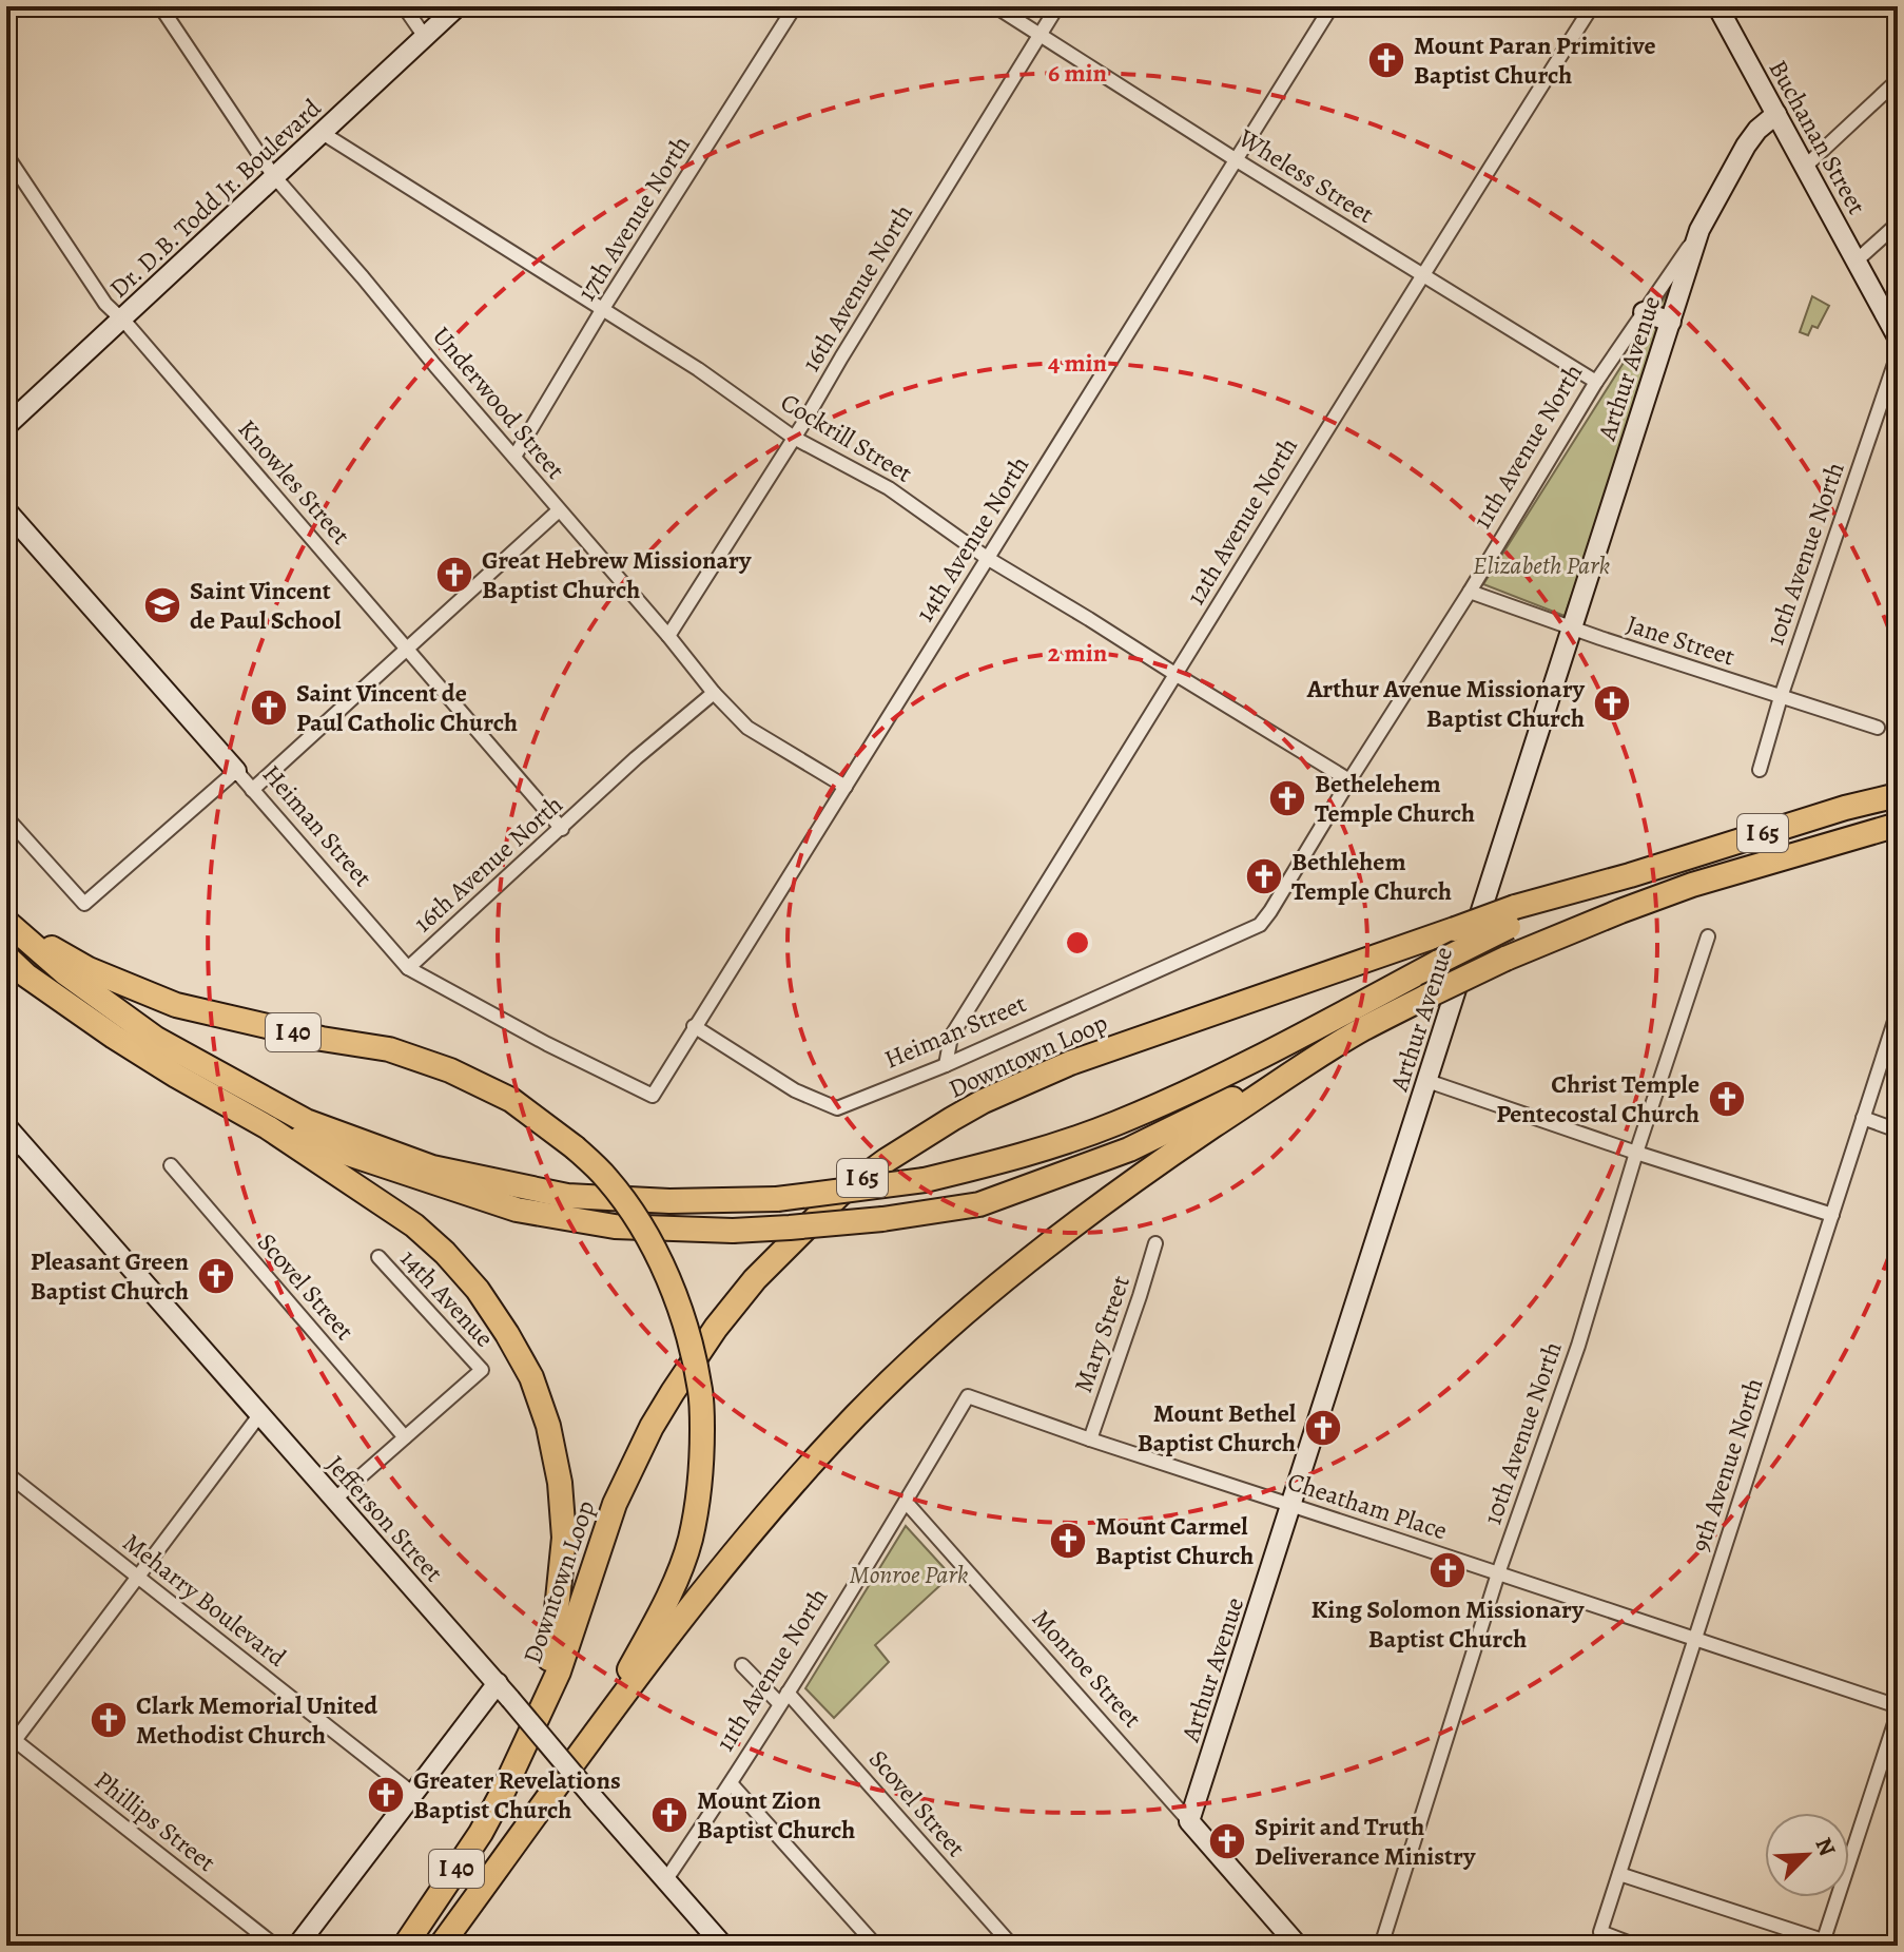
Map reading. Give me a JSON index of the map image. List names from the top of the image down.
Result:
{
  "streets": {
    "highway": ["I 65", "I 40", "Downtown Loop"],
    "street": [
      "Buchanan Street",
      "Wheless Street",
      "Dr. D.B. Todd Jr. Boulevard",
      "17th Avenue North",
      "16th Avenue North",
      "Arthur Avenue",
      "Underwood Street",
      "Cockrill Street",
      "11th Avenue North",
      "Knowles Street",
      "12th Avenue North",
      "14th Avenue North",
      "10th Avenue North",
      "Jane Street",
      "Heiman Street",
      "Scovel Street",
      "14th Avenue",
      "Mary Street",
      "9th Avenue North",
      "Cheatham Place",
      "Jefferson Street",
      "Meharry Boulevard",
      "Monroe Street",
      "Phillips Street"
    ]
  },
  "crossings": [
    ["Buchanan Street", "11th Avenue North"],
    ["Wheless Street", "16th Avenue North"],
    ["Wheless Street", "11th Avenue North"],
    ["Wheless Street", "12th Avenue North"],
    ["Wheless Street", "14th Avenue North"],
    ["Dr. D.B. Todd Jr. Boulevard", "Underwood Street"],
    ["Dr. D.B. Todd Jr. Boulevard", "Cockrill Street"],
    ["Dr. D.B. Todd Jr. Boulevard", "Knowles Street"],
    ["17th Avenue North", "Underwood Street"],
    ["17th Avenue North", "Cockrill Street"],
    ["16th Avenue North", "Underwood Street"],
    ["16th Avenue North", "Cockrill Street"],
    ["16th Avenue North", "Knowles Street"],
    ["16th Avenue North", "Heiman Street"],
    ["Arthur Avenue", "11th Avenue North"],
    ["Arthur Avenue", "Jane Street"],
    ["Arthur Avenue", "Cheatham Place"],
    ["Arthur Avenue", "Monroe Street"],
    ["Underwood Street", "14th Avenue North"],
    ["Cockrill Street", "11th Avenue North"],
    ["Cockrill Street", "12th Avenue North"],
    ["Cockrill Street", "14th Avenue North"],
    ["11th Avenue North", "Jane Street"],
    ["11th Avenue North", "Heiman Street"],
    ["11th Avenue North", "Scovel Street"],
    ["11th Avenue North", "Cheatham Place"],
    ["11th Avenue North", "Jefferson Street"],
    ["11th Avenue North", "Monroe Street"],
    ["12th Avenue North", "Heiman Street"],
    ["14th Avenue North", "Heiman Street"],
    ["10th Avenue North", "Jane Street"],
    ["10th Avenue North", "Cheatham Place"],
    ["I 65", "I 40"],
    ["Scovel Street", "14th Avenue"],
    ["Mary Street", "Cheatham Place"],
    ["9th Avenue North", "Cheatham Place"]
  ],
  "parks": ["Elizabeth Park", "Monroe Park"],
  "places": {
    "church": [
      "Mount Paran Primitive Baptist Church",
      "Great Hebrew Missionary Baptist Church",
      "Arthur Avenue Missionary Baptist Church",
      "Saint Vincent de Paul Catholic Church",
      "Bethelehem Temple Church",
      "Bethlehem Temple Church",
      "Christ Temple Pentecostal Church",
      "Pleasant Green Baptist Church",
      "Mount Bethel Baptist Church",
      "Mount Carmel Baptist Church",
      "King Solomon Missionary Baptist Church",
      "Clark Memorial United Methodist Church",
      "Greater Revelations Baptist Church",
      "Mount Zion Baptist Church",
      "Spirit and Truth Deliverance Ministry"
    ],
    "school or university": ["Saint Vincent de Paul School"]
  },
  "north": "top right",
  "rings": ["6 min", "4 min", "2 min"]
}
